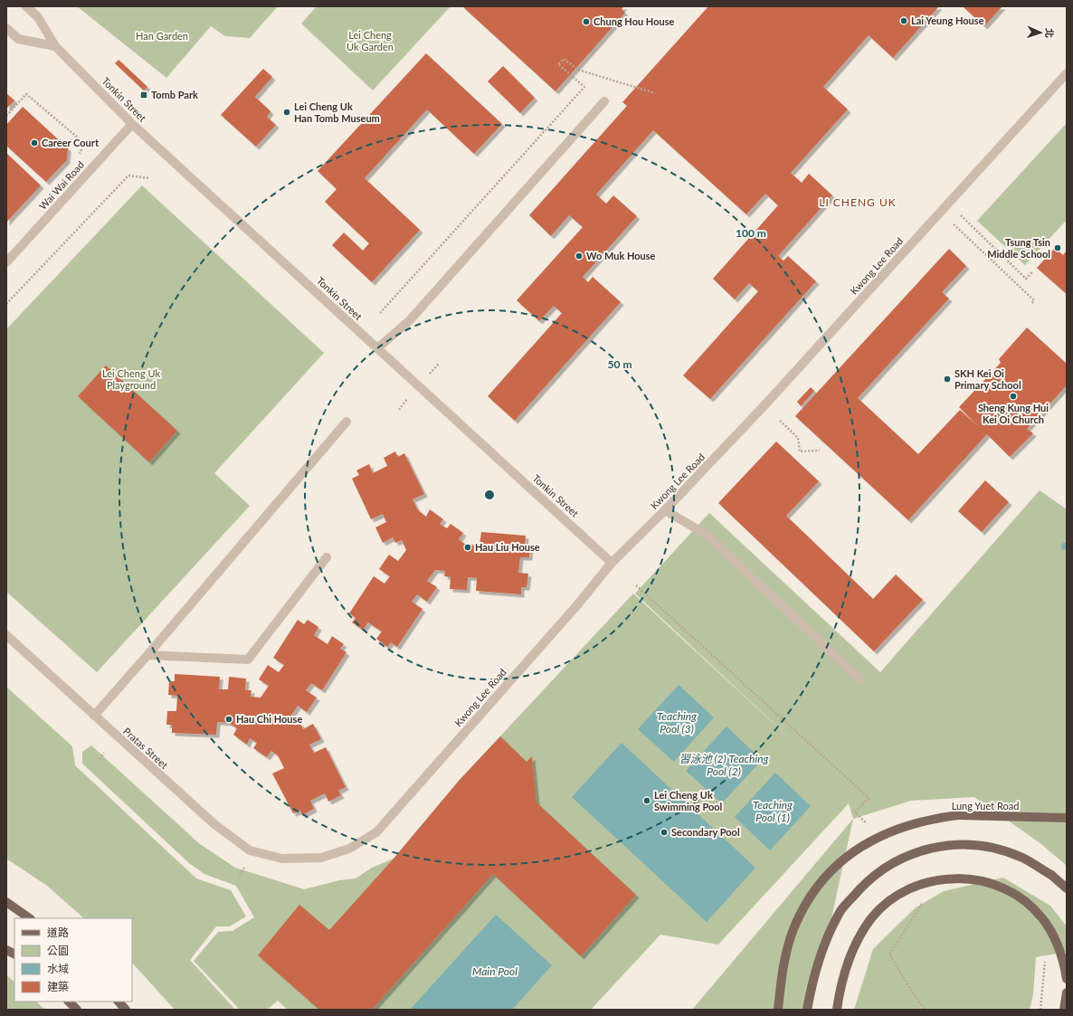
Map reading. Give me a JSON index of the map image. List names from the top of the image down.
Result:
{
  "streets": {
    "main road": ["Lung Yuet Road"],
    "street": [
      "Tonkin Street",
      "Wai Wai Road",
      "Kwong Lee Road",
      "Pratas Street"
    ]
  },
  "crossings": [
    ["Tonkin Street", "Wai Wai Road"],
    ["Tonkin Street", "Kwong Lee Road"],
    ["Kwong Lee Road", "Pratas Street"]
  ],
  "districts": ["LI CHENG UK"],
  "water": [
    "Teaching Pool (3)",
    "習泳池 (2) Teaching Pool (2)",
    "Teaching Pool (1)",
    "Main Pool"
  ],
  "parks": ["Lei Cheng Uk Garden", "Han Garden", "Lei Cheng Uk Playground"],
  "places": {
    "other": [
      "Lai Yeung House",
      "Chung Hou House",
      "Lei Cheng Uk Han Tomb Museum",
      "Career Court",
      "Tsung Tsin Middle School",
      "Wo Muk House",
      "SKH Kei Oi Primary School",
      "Sheng Kung Hui Kei Oi Church",
      "Hau Liu House",
      "Hau Chi House",
      "Lei Cheng Uk Swimming Pool",
      "Secondary Pool"
    ],
    "transit": ["Tomb Park"]
  },
  "legend": [
    "道路",
    "公園",
    "水域",
    "建築"
  ],
  "north": "right",
  "rings": ["100 m", "50 m"]
}
